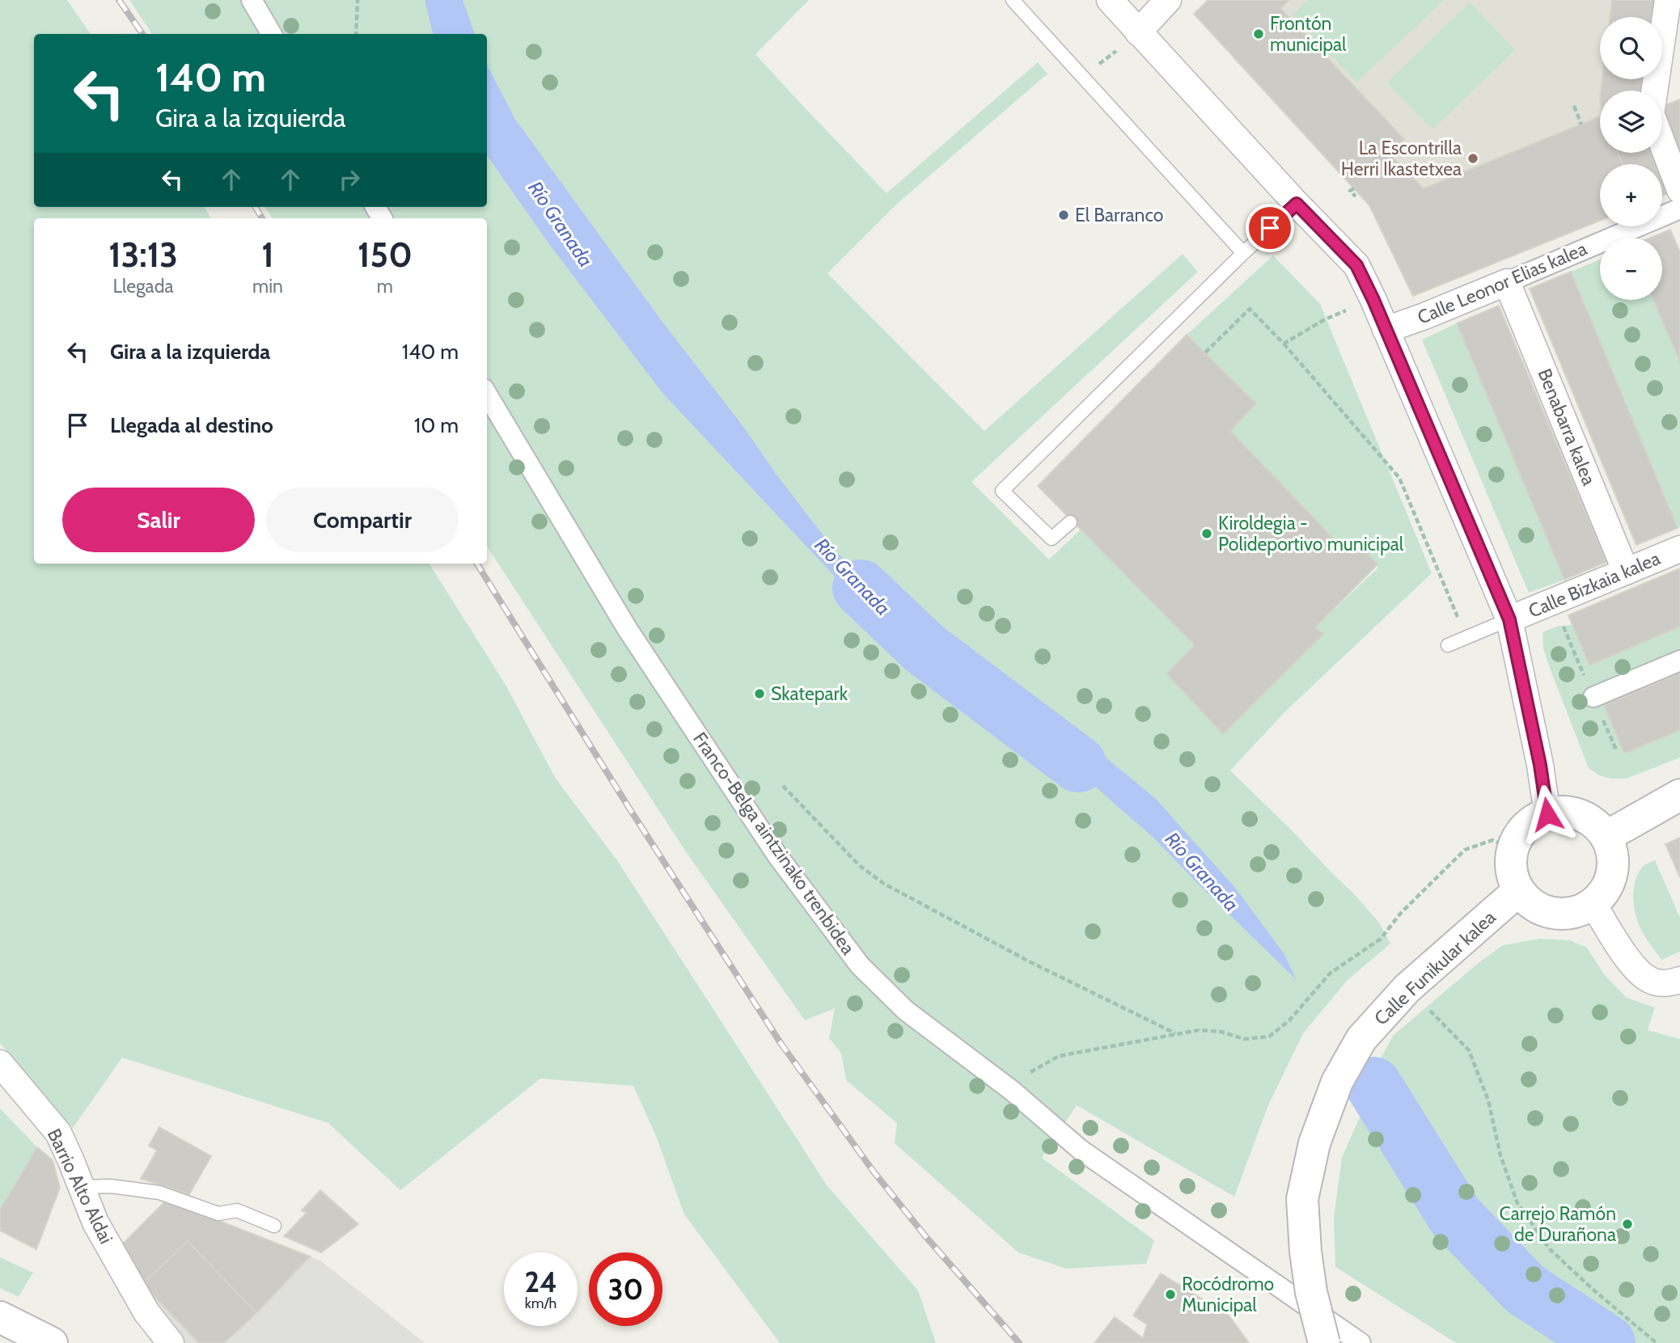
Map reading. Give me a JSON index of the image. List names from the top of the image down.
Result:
{
  "streets": {
    "street": [
      "Calle Leonor Elias kalea",
      "Benabarra kalea",
      "Calle Bizkaia kalea",
      "Franco-Belga aintzinako trenbidea",
      "Calle Funikular kalea",
      "Barrio Alto Aldai"
    ]
  },
  "crossings": [
    ["Calle Leonor Elias kalea", "Benabarra kalea"],
    ["Benabarra kalea", "Calle Bizkaia kalea"]
  ],
  "water": ["Río Granada"],
  "places": [
    "Frontón municipal",
    "La Escontrilla Herri Ikastetxea",
    "El Barranco",
    "Kiroldegia - Polideportivo municipal",
    "Skatepark",
    "Carrejo Ramón de Durañona",
    "Rocódromo Municipal"
  ],
  "page": {
    "map_buttons": ["+", "−"],
    "turn": ["140 m", "Gira a la izquierda"],
    "eta": [
      "13:13",
      "Llegada",
      "1",
      "min",
      "150",
      "m"
    ],
    "list": [
      {
        "name": "Gira a la izquierda",
        "value": "140 m"
      },
      {
        "name": "Llegada al destino",
        "value": "10 m"
      }
    ],
    "buttons": ["Salir", "Compartir"],
    "speed": "24 km/h",
    "limit": "30"
  }
}
